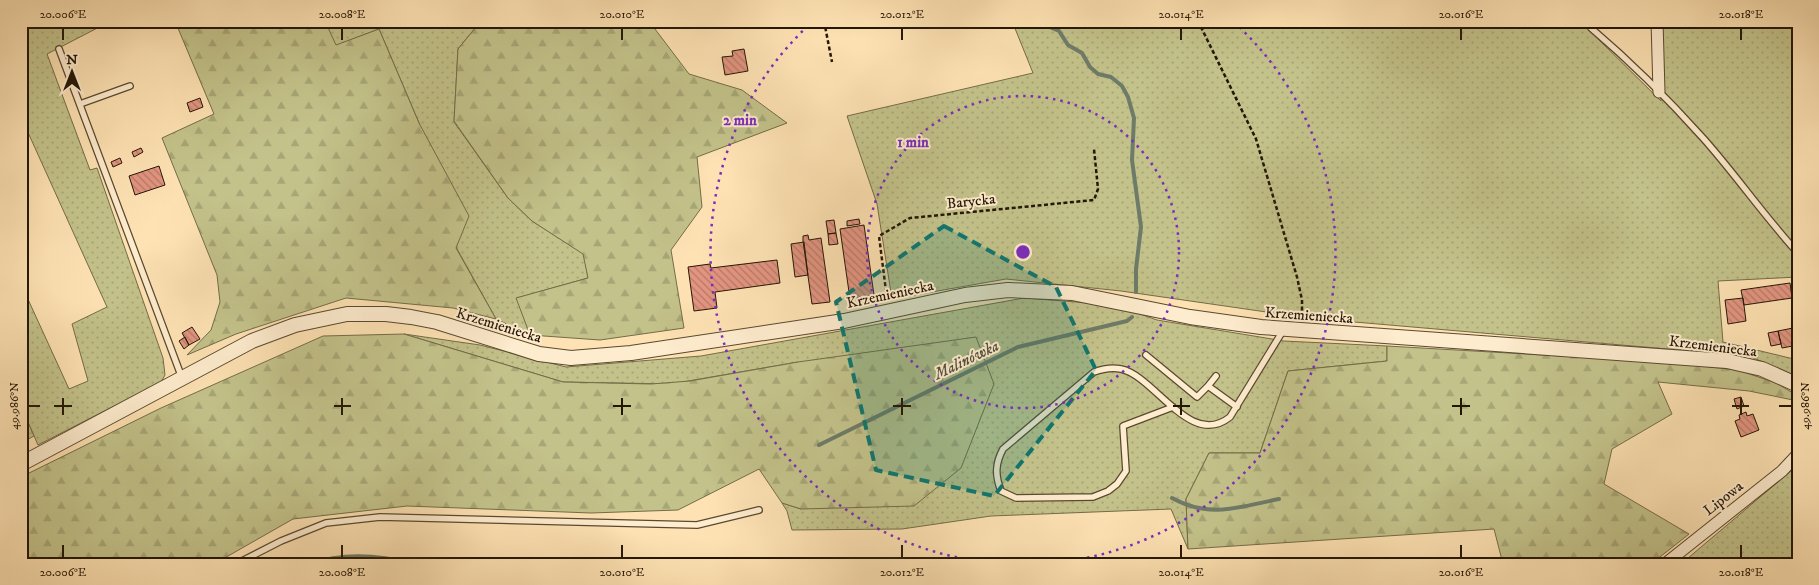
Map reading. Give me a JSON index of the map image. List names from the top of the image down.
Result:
{
  "streets": {
    "street": ["Krzemieniecka", "Lipowa"],
    "path": ["Barycka"]
  },
  "crossings": [
    ["Barycka", "Krzemieniecka"]
  ],
  "water": ["Malinówka"],
  "north": "top",
  "coordinates": [
    "20.006°E",
    "20.008°E",
    "20.010°E",
    "20.012°E",
    "20.014°E",
    "20.016°E",
    "20.018°E",
    "49.986°N"
  ],
  "rings": ["2 min", "1 min"]
}
